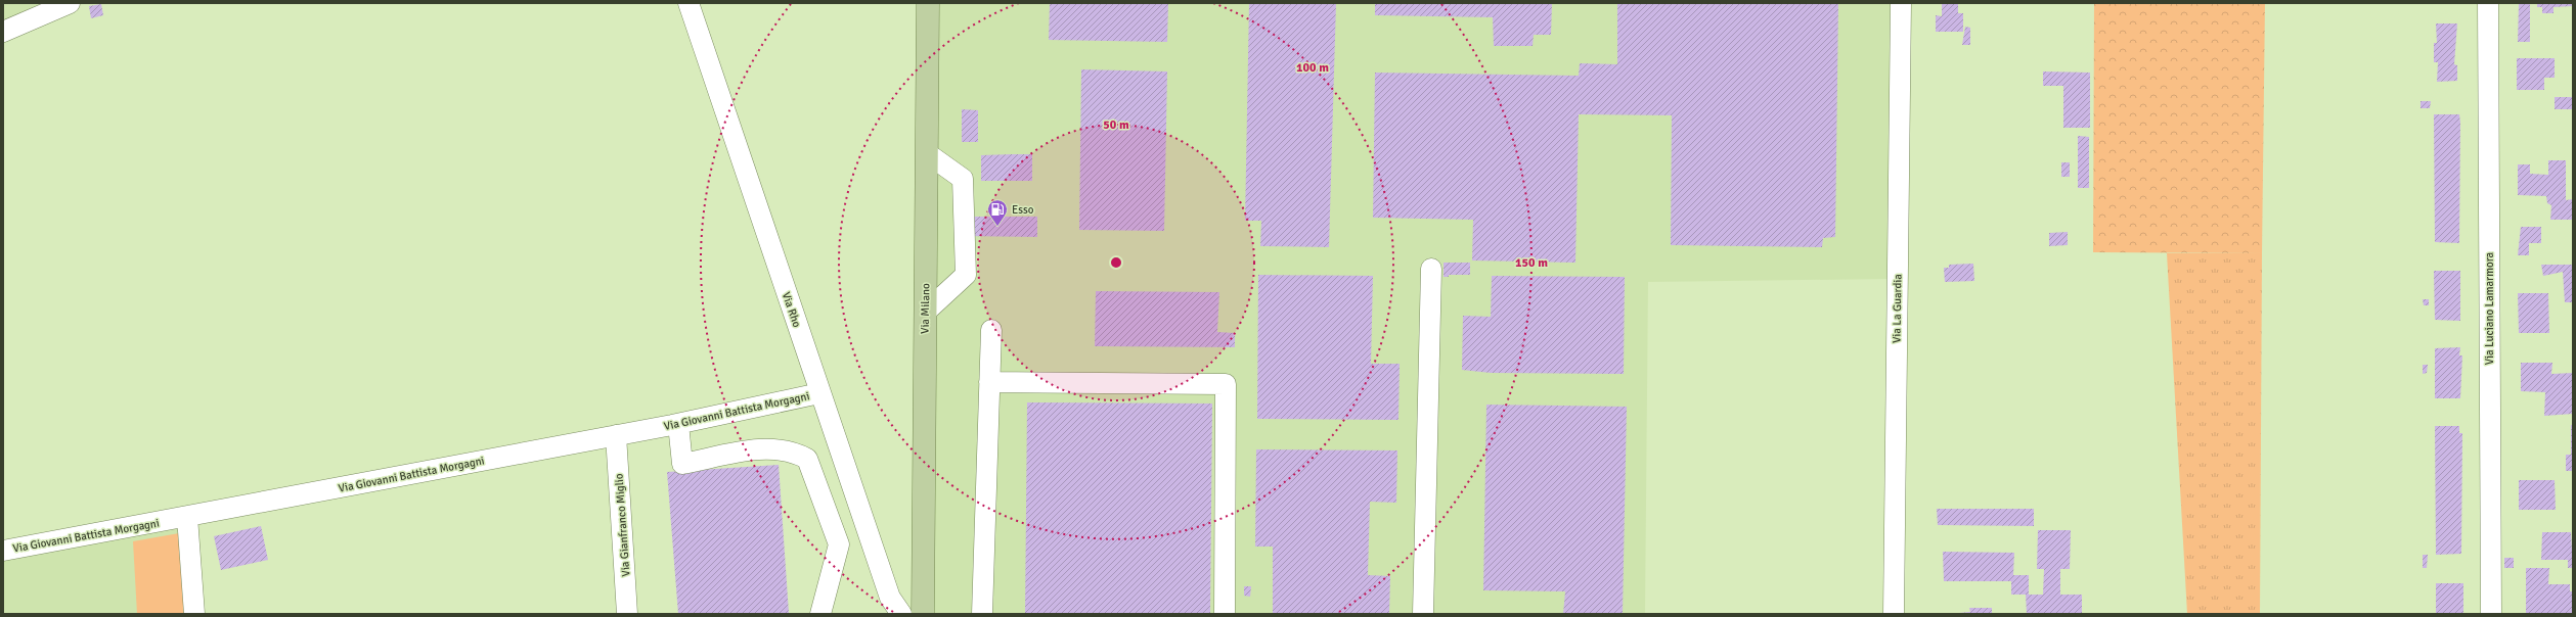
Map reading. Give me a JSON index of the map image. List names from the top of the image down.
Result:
{
  "streets": {
    "main road": ["Via Milano"],
    "street": [
      "Via La Guardia",
      "Via Luciano Lamarmora",
      "Via Rho",
      "Via Giovanni Battista Morgagni",
      "Via Gianfranco Miglio"
    ]
  },
  "crossings": [
    ["Via Rho", "Via Giovanni Battista Morgagni"],
    ["Via Giovanni Battista Morgagni", "Via Gianfranco Miglio"]
  ],
  "places": {
    "fuel station": ["Esso"]
  },
  "rings": ["100 m", "50 m", "150 m"]
}
